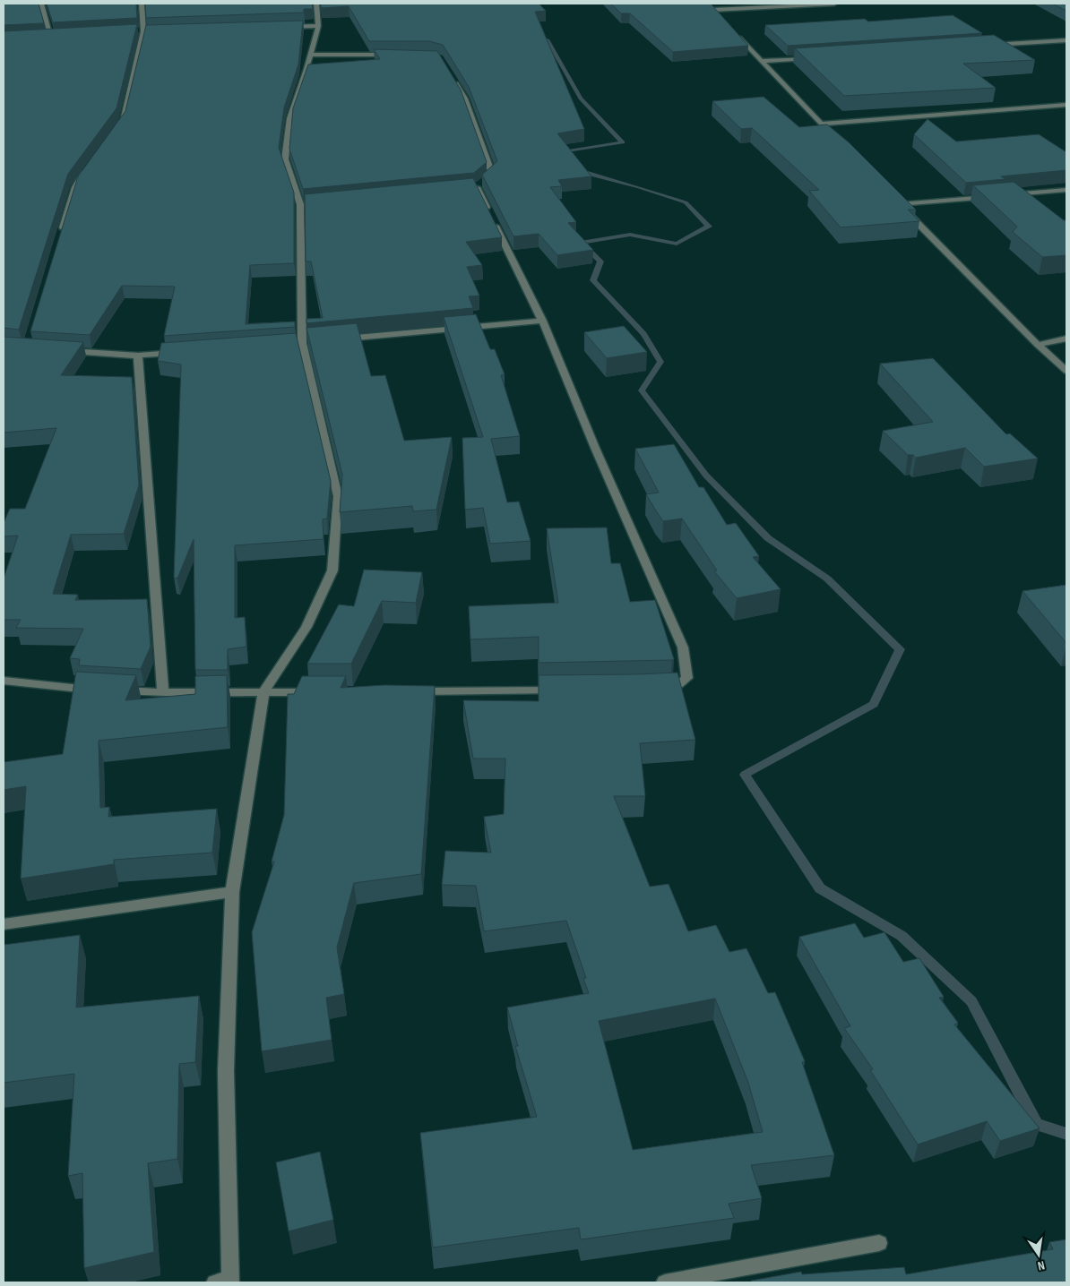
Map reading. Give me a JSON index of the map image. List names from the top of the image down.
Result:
{
  "north": "bottom"
}
